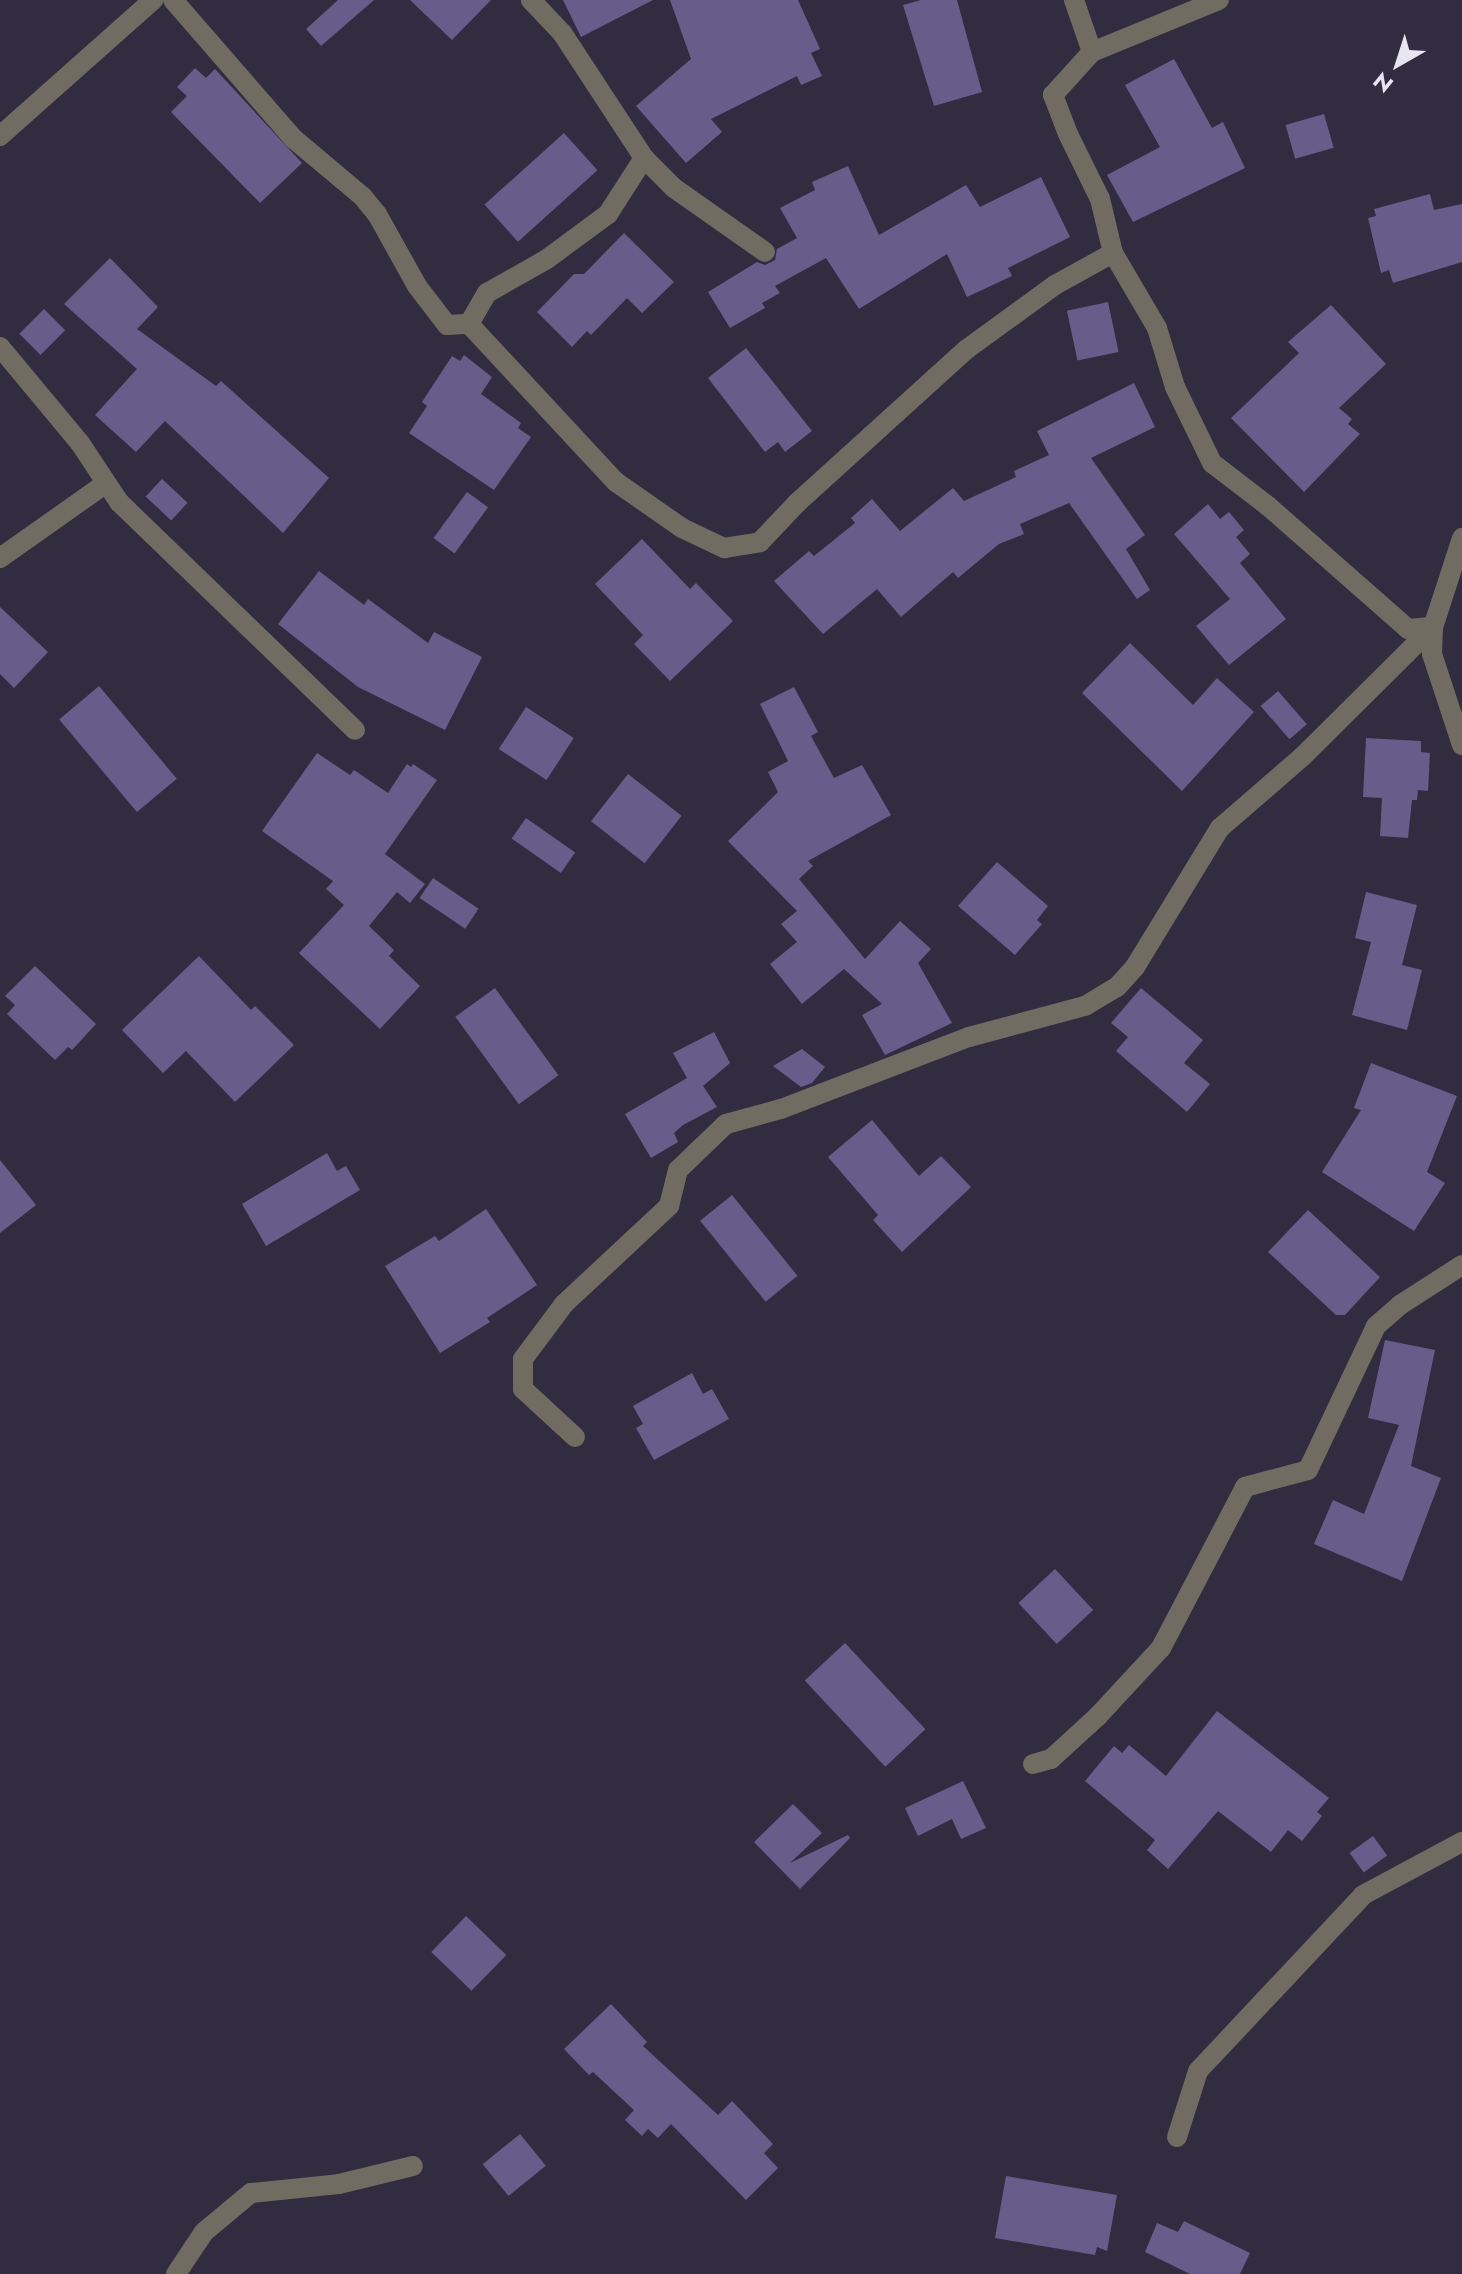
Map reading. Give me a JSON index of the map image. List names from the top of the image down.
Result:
{
  "north": "bottom left"
}
